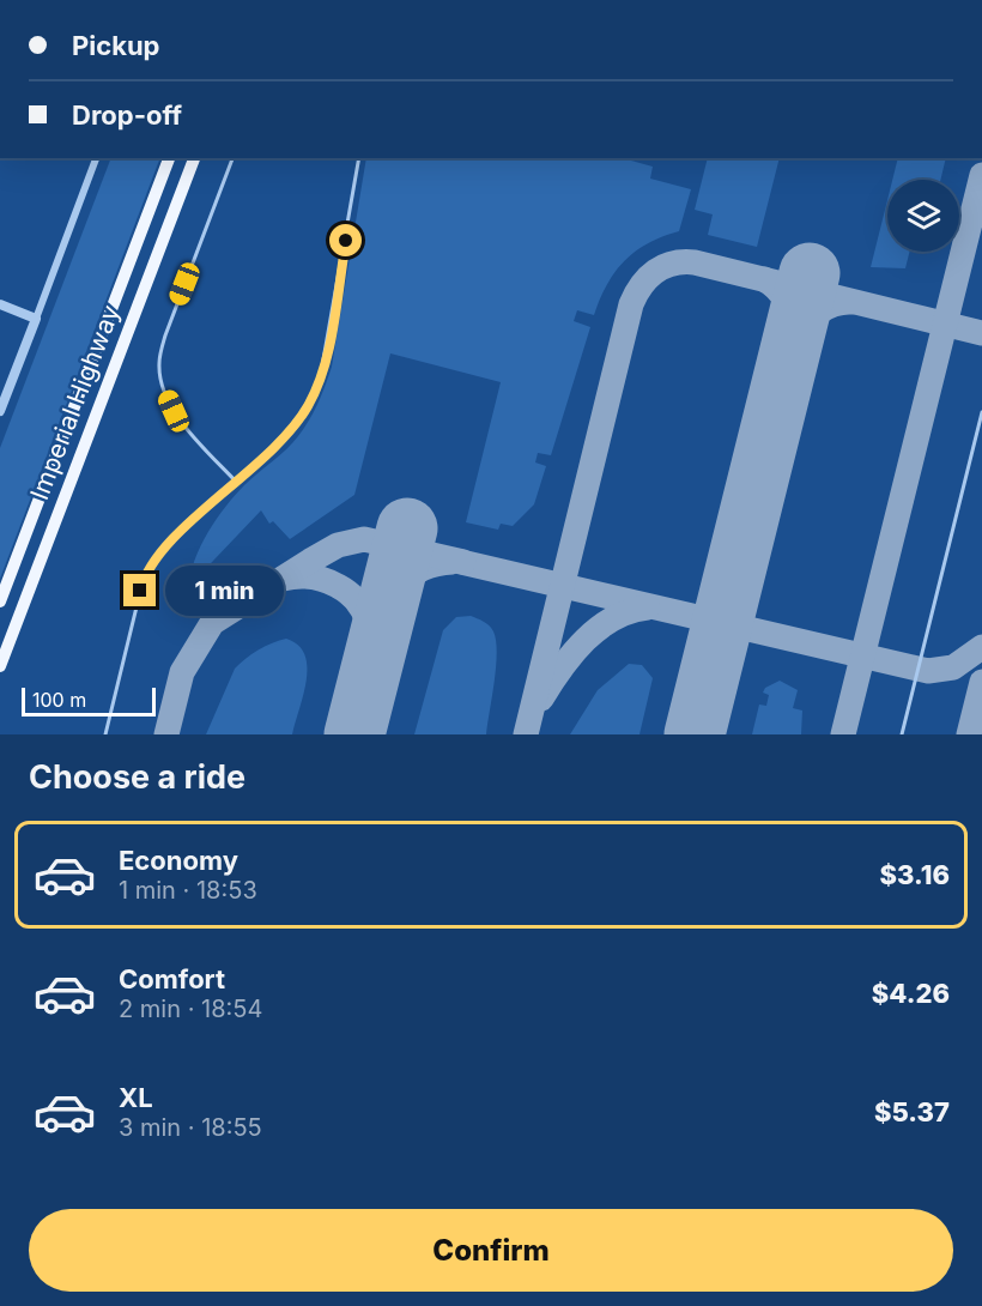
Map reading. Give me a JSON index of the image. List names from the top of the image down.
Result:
{
  "streets": {
    "main road": ["Imperial Highway"]
  },
  "scale_bar": "100 m",
  "page": {
    "banner": ["Pickup", "Drop-off"],
    "bubble": "1 min",
    "scale": "100 m",
    "heading": "Choose a ride",
    "list": [
      {
        "name": "Economy",
        "note": "1 min · 18:53",
        "value": "$3.16"
      },
      {
        "name": "Comfort",
        "note": "2 min · 18:54",
        "value": "$4.26"
      },
      {
        "name": "XL",
        "note": "3 min · 18:55",
        "value": "$5.37"
      }
    ],
    "buttons": "Confirm"
  }
}
